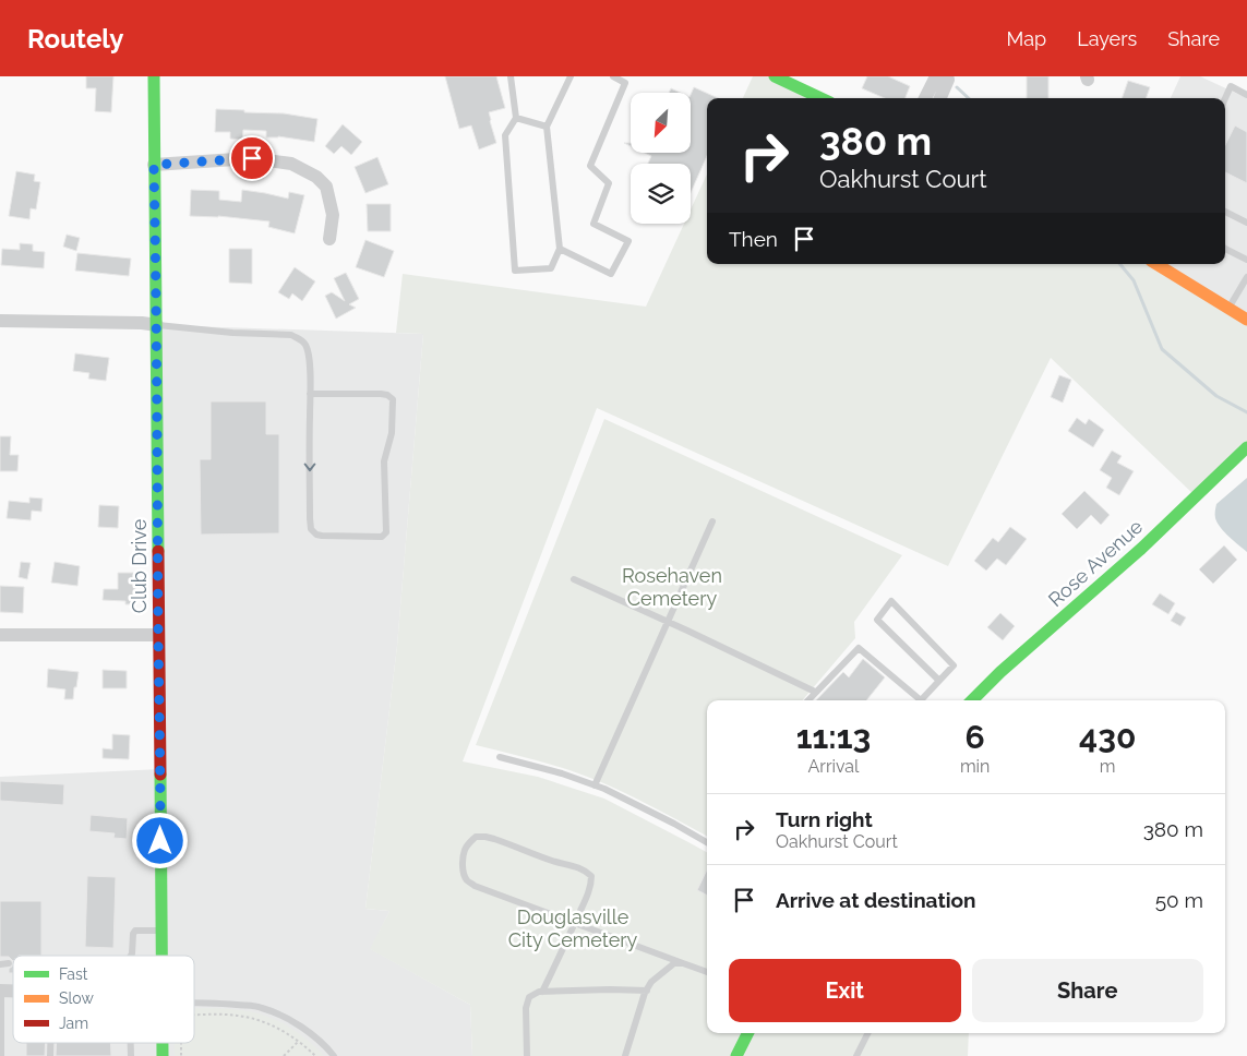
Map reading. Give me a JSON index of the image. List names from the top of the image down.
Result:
{
  "streets": {
    "street": ["Rose Avenue", "Club Drive"]
  },
  "parks": ["Rosehaven Cemetery", "Douglasville City Cemetery"],
  "legend": ["Fast", "Slow", "Jam"],
  "north": "bottom left",
  "page": {
    "header": "Routely",
    "nav": ["Map", "Layers", "Share"],
    "turn": ["380 m", "Oakhurst Court"],
    "then": "Then",
    "eta": [
      "11:13",
      "Arrival",
      "6",
      "min",
      "430",
      "m"
    ],
    "list": [
      {
        "name": "Turn right",
        "note": "Oakhurst Court",
        "value": "380 m"
      },
      {
        "name": "Arrive at destination",
        "value": "50 m"
      }
    ],
    "buttons": ["Exit", "Share"]
  }
}
